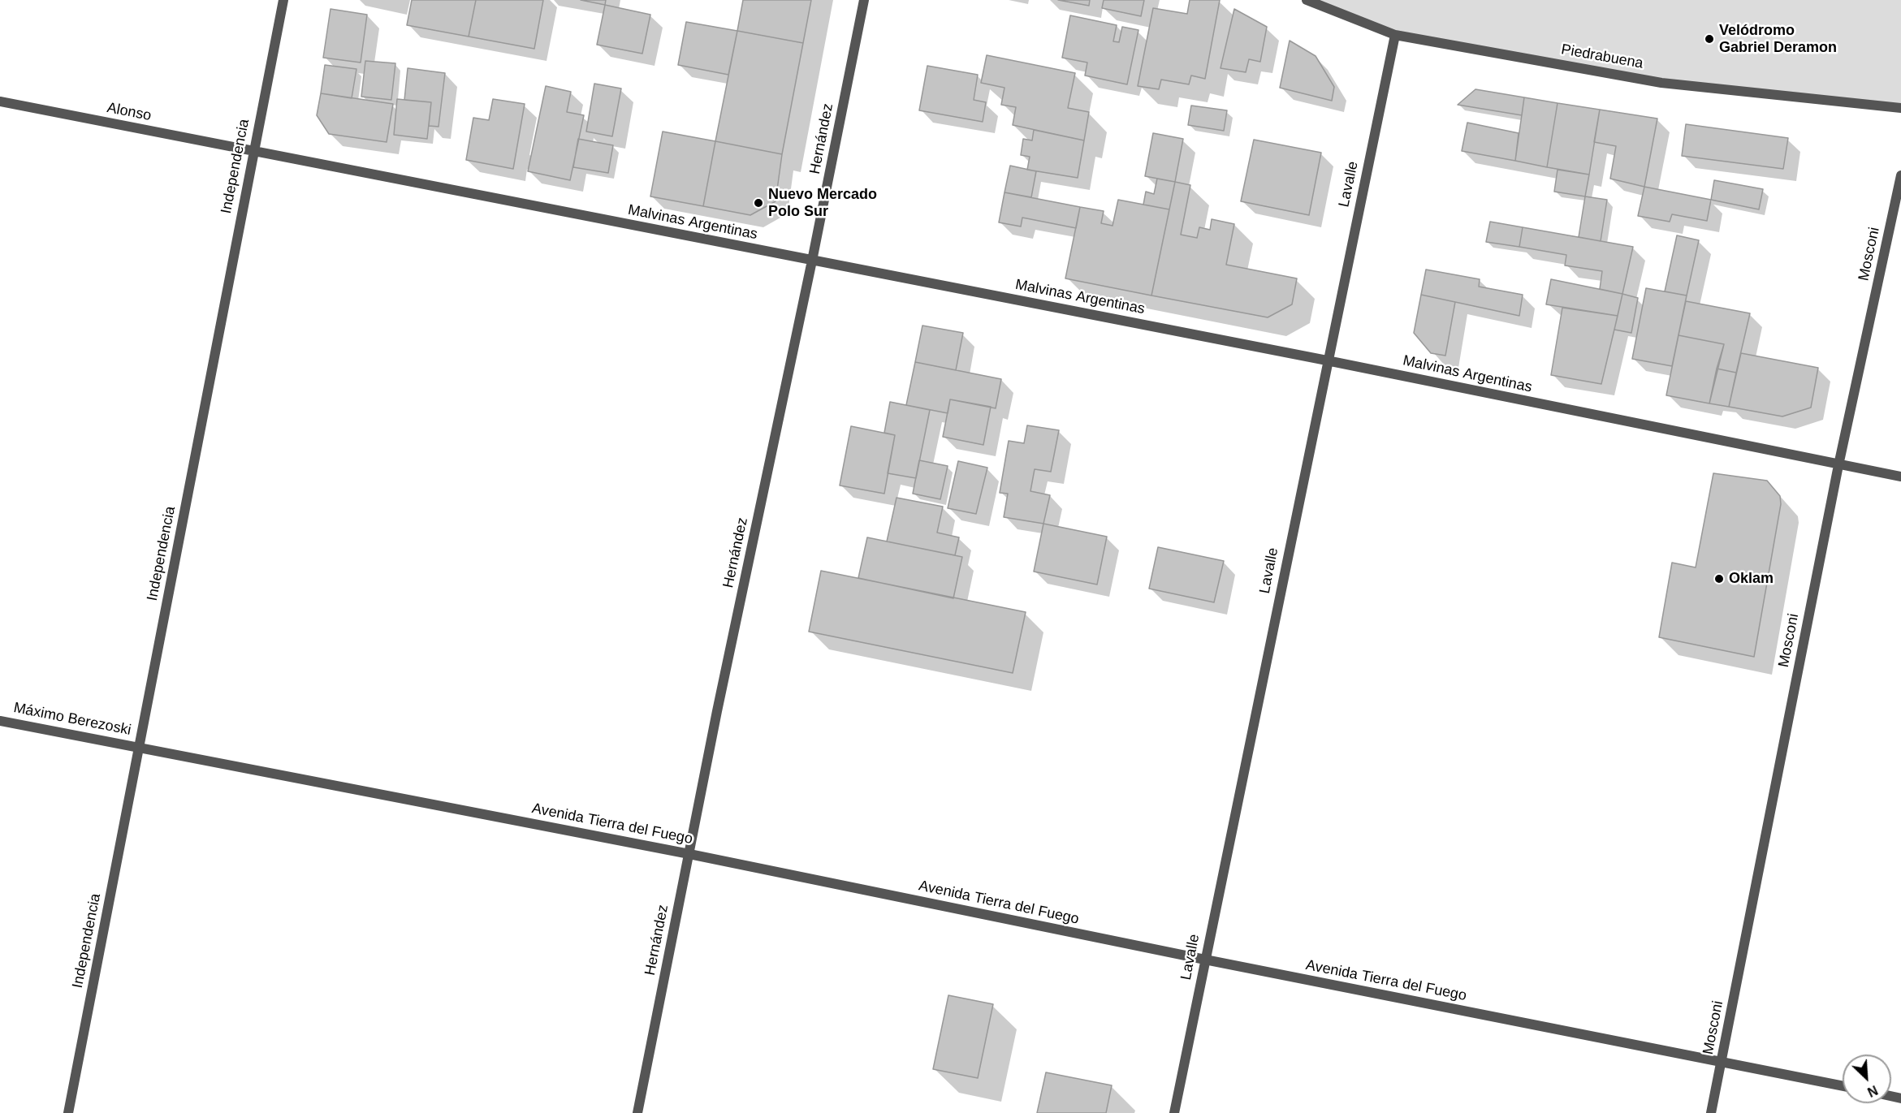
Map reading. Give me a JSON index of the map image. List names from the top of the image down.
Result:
{
  "streets": {
    "street": [
      "Piedrabuena",
      "Alonso",
      "Hernández",
      "Independencia",
      "Lavalle",
      "Malvinas Argentinas",
      "Mosconi",
      "Máximo Berezoski",
      "Avenida Tierra del Fuego"
    ]
  },
  "crossings": [
    ["Piedrabuena", "Lavalle"],
    ["Alonso", "Independencia"],
    ["Alonso", "Malvinas Argentinas"],
    ["Hernández", "Malvinas Argentinas"],
    ["Hernández", "Avenida Tierra del Fuego"],
    ["Independencia", "Malvinas Argentinas"],
    ["Independencia", "Máximo Berezoski"],
    ["Independencia", "Avenida Tierra del Fuego"],
    ["Lavalle", "Malvinas Argentinas"],
    ["Lavalle", "Avenida Tierra del Fuego"],
    ["Malvinas Argentinas", "Mosconi"],
    ["Mosconi", "Avenida Tierra del Fuego"],
    ["Máximo Berezoski", "Avenida Tierra del Fuego"]
  ],
  "places": ["Velódromo Gabriel Deramon", "Nuevo Mercado Polo Sur", "Oklam"],
  "north": "bottom right"
}
